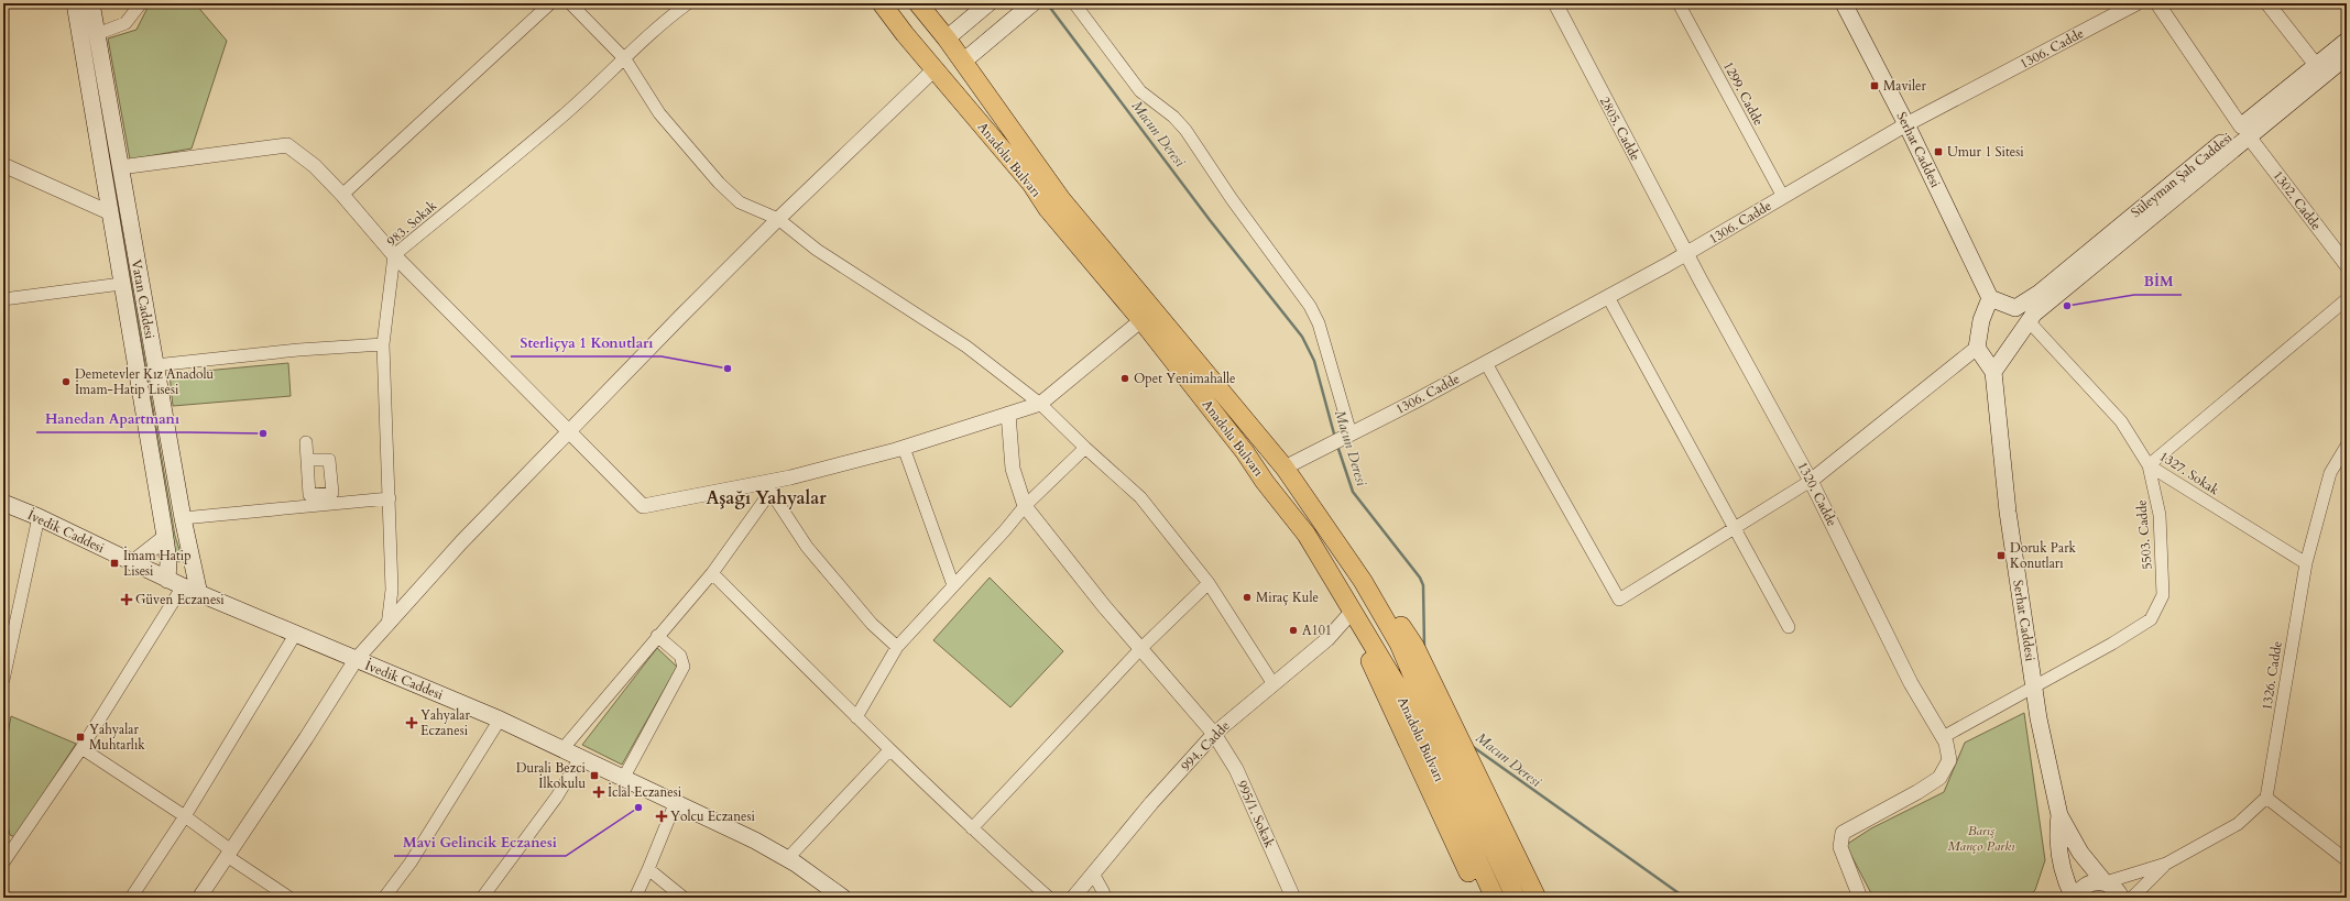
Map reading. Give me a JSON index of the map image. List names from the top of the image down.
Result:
{
  "streets": {
    "main road": [
      "Serhat Caddesi",
      "Anadolu Bulvarı",
      "Süleyman Şah Caddesi",
      "Vatan Caddesi",
      "İvedik Caddesi"
    ],
    "street": [
      "1306. Cadde",
      "1299. Cadde",
      "2805. Cadde",
      "1302. Cadde",
      "983. Sokak",
      "1327. Sokak",
      "1320. Cadde",
      "5503. Cadde",
      "1326. Cadde",
      "994. Cadde",
      "995/1. Sokak"
    ]
  },
  "crossings": [
    ["1306. Cadde", "1299. Cadde"],
    ["1306. Cadde", "2805. Cadde"],
    ["1306. Cadde", "Serhat Caddesi"],
    ["1306. Cadde", "Anadolu Bulvarı"],
    ["1306. Cadde", "1320. Cadde"],
    ["2805. Cadde", "1320. Cadde"],
    ["Serhat Caddesi", "5503. Cadde"],
    ["Anadolu Bulvarı", "994. Cadde"],
    ["Süleyman Şah Caddesi", "1302. Cadde"],
    ["Süleyman Şah Caddesi", "1327. Sokak"],
    ["Vatan Caddesi", "İvedik Caddesi"],
    ["1327. Sokak", "5503. Cadde"],
    ["1327. Sokak", "1326. Cadde"],
    ["1320. Cadde", "5503. Cadde"],
    ["994. Cadde", "995/1. Sokak"]
  ],
  "districts": ["Aşağı Yahyalar"],
  "water": ["Macun Deresi"],
  "parks": ["Barış Manço Parkı"],
  "places": {
    "transit": [
      "Maviler",
      "Umur 1 Sitesi",
      "Doruk Park Konutları",
      "İmam Hatip Lisesi",
      "Yahyalar Muhtarlık",
      "Durali Bezci İlkokulu"
    ],
    "other": [
      "BİM",
      "Sterliçya 1 Konutları",
      "Opet Yenimahalle",
      "Demetevler Kız Anadolu İmam-Hatip Lisesi",
      "Hanedan Apartmanı",
      "Miraç Kule",
      "A101",
      "Mavi Gelincik Eczanesi"
    ],
    "health": [
      "Güven Eczanesi",
      "Yahyalar Eczanesi",
      "İclal Eczanesi",
      "Yolcu Eczanesi"
    ]
  }
}
